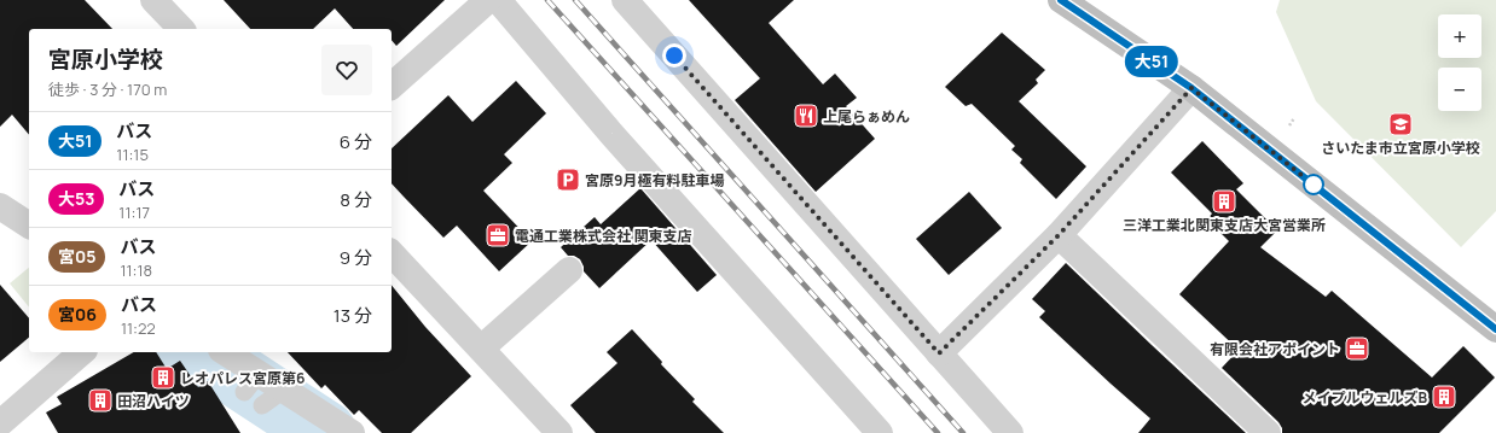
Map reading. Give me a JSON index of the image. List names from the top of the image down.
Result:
{
  "places": {
    "restaurant": ["上尾らぁめん"],
    "school or university": ["さいたま市立宮原小学校"],
    "parking": ["宮原9月極有料駐車場"],
    "building": [
      "三洋工業北関東支店大宮営業所",
      "レオパレス宮原第6",
      "メイプルウェルズB",
      "田沼ハイツ"
    ],
    "office": ["電通工業株式会社 関東支店", "有限会社アポイント"]
  },
  "lines": ["bus line 大51"],
  "page": {
    "on_map": "大51",
    "map_buttons": ["+", "−"],
    "heading": ["宮原小学校", "徒歩 · 3 分 · 170 m"],
    "list": [
      {
        "mark": "大51",
        "name": "バス",
        "note": "11:15",
        "value": "6 分"
      },
      {
        "mark": "大53",
        "name": "バス",
        "note": "11:17",
        "value": "8 分"
      },
      {
        "mark": "宮05",
        "name": "バス",
        "note": "11:18",
        "value": "9 分"
      },
      {
        "mark": "宮06",
        "name": "バス",
        "note": "11:22",
        "value": "13 分"
      }
    ]
  }
}
